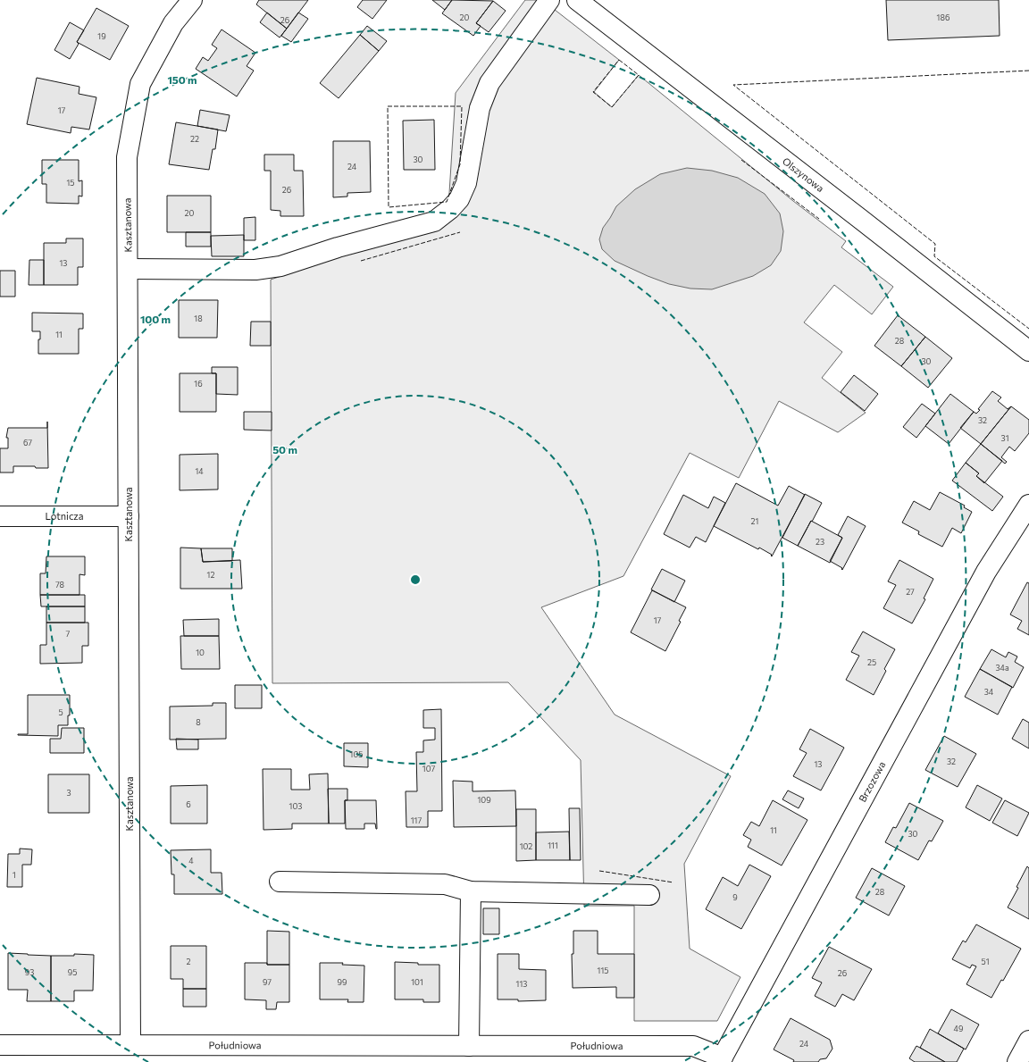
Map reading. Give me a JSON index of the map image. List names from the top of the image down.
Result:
{
  "streets": {
    "street": [
      "Olszynowa",
      "Kasztanowa",
      "Lotnicza",
      "Brzozowa",
      "Południowa"
    ]
  },
  "crossings": [
    ["Kasztanowa", "Lotnicza"],
    ["Kasztanowa", "Południowa"],
    ["Brzozowa", "Południowa"]
  ],
  "house_numbers": [
    "20",
    "186",
    "26",
    "19",
    "17",
    "22",
    "30",
    "24",
    "15",
    "26",
    "20",
    "13",
    "18",
    "11",
    "28",
    "30",
    "16",
    "32",
    "31",
    "67",
    "14",
    "21",
    "23",
    "12",
    "78",
    "27",
    "17",
    "7",
    "10",
    "25",
    "34a",
    "34",
    "5",
    "8",
    "105",
    "32",
    "13",
    "107",
    "3",
    "109",
    "6",
    "103",
    "117",
    "11",
    "30",
    "111",
    "102",
    "4",
    "1",
    "28",
    "9",
    "2",
    "51",
    "115",
    "93",
    "95",
    "26",
    "97",
    "99",
    "101",
    "113",
    "49",
    "24"
  ],
  "rings": ["150 m", "100 m", "50 m"]
}
